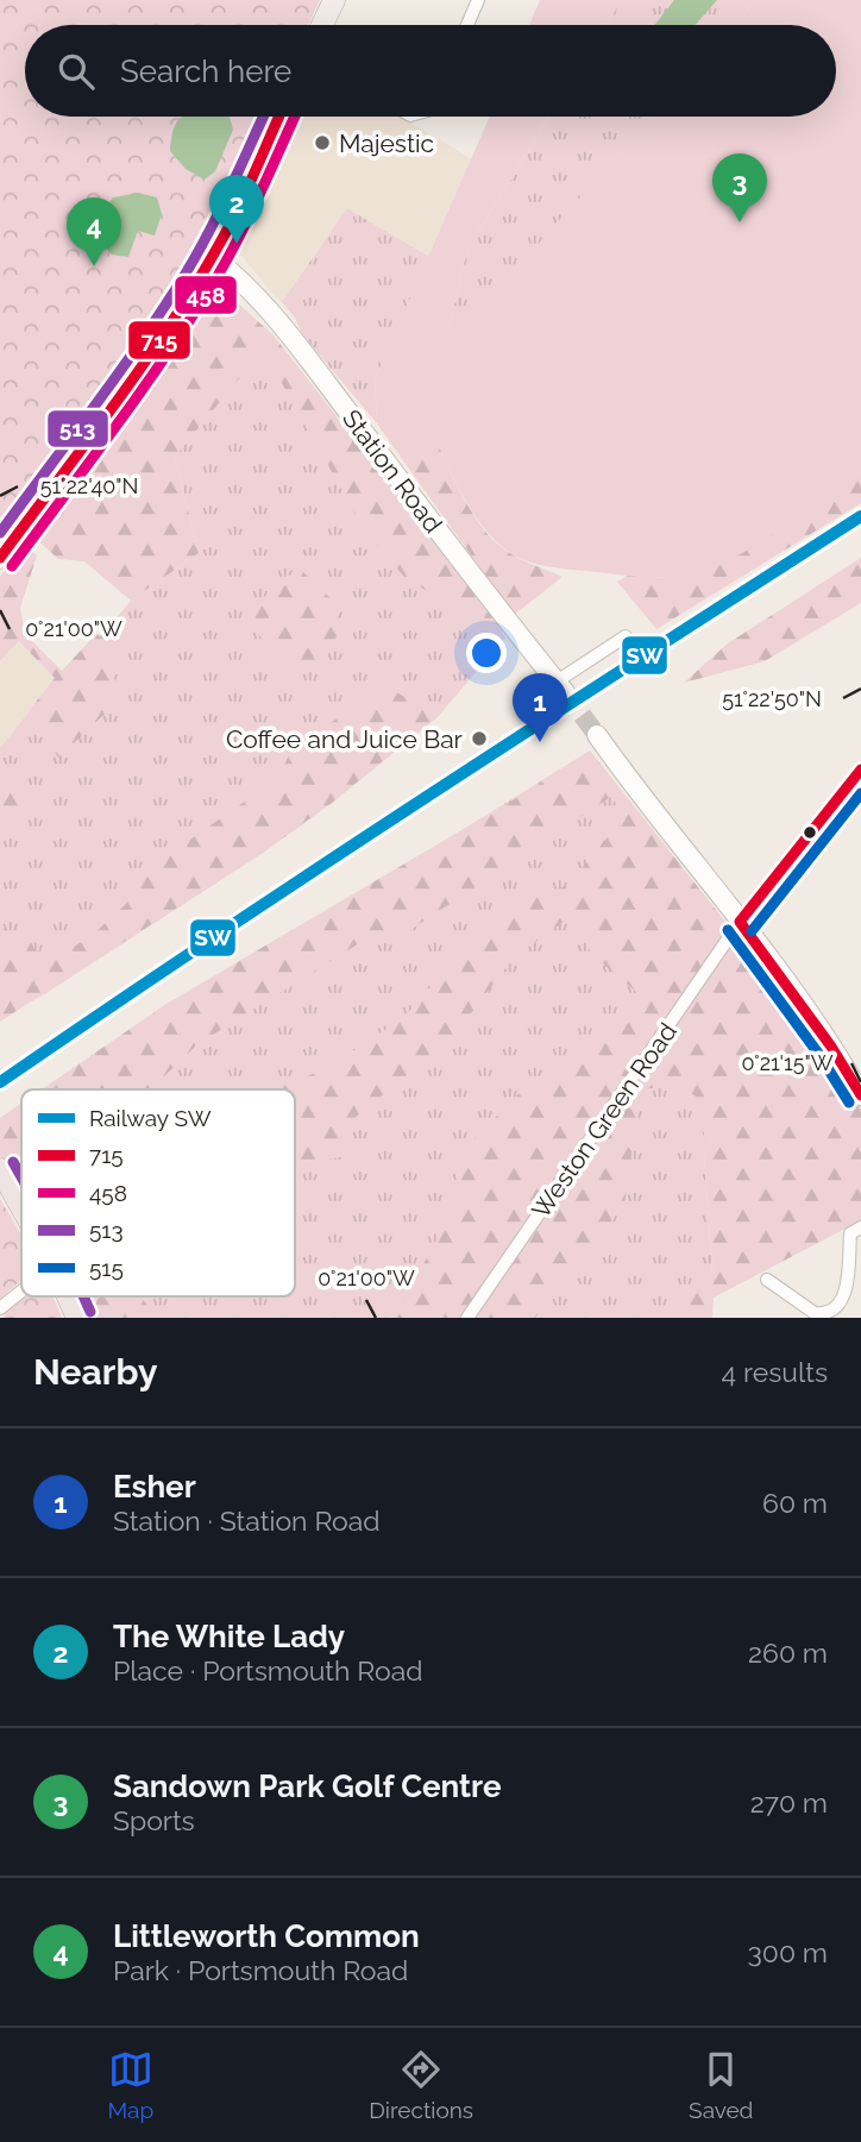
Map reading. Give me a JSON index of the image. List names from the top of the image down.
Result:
{
  "streets": {
    "main road": ["Station Road"],
    "street": ["Weston Green Road"]
  },
  "places": ["Majestic", "Coffee and Juice Bar"],
  "lines": [
    "transit line 715",
    "transit line 458",
    "transit line 513",
    "rail line SW",
    "transit line 515"
  ],
  "legend": [
    "Railway SW",
    "715",
    "458",
    "513",
    "515"
  ],
  "page": {
    "search": "Search here",
    "pins": [
      "3",
      "2",
      "4",
      "1"
    ],
    "heading": ["Nearby", "4 results"],
    "list": [
      {
        "mark": "1",
        "name": "Esher",
        "note": "Station · Station Road",
        "value": "60 m"
      },
      {
        "mark": "2",
        "name": "The White Lady",
        "note": "Place · Portsmouth Road",
        "value": "260 m"
      },
      {
        "mark": "3",
        "name": "Sandown Park Golf Centre",
        "note": "Sports",
        "value": "270 m"
      },
      {
        "mark": "4",
        "name": "Littleworth Common",
        "note": "Park · Portsmouth Road",
        "value": "300 m"
      }
    ],
    "nav": ["Map", "Directions", "Saved"]
  },
  "coordinates": [
    "51°22'40\"N",
    "0°21'00\"W",
    "51°22'50\"N",
    "0°21'15\"W"
  ]
}
